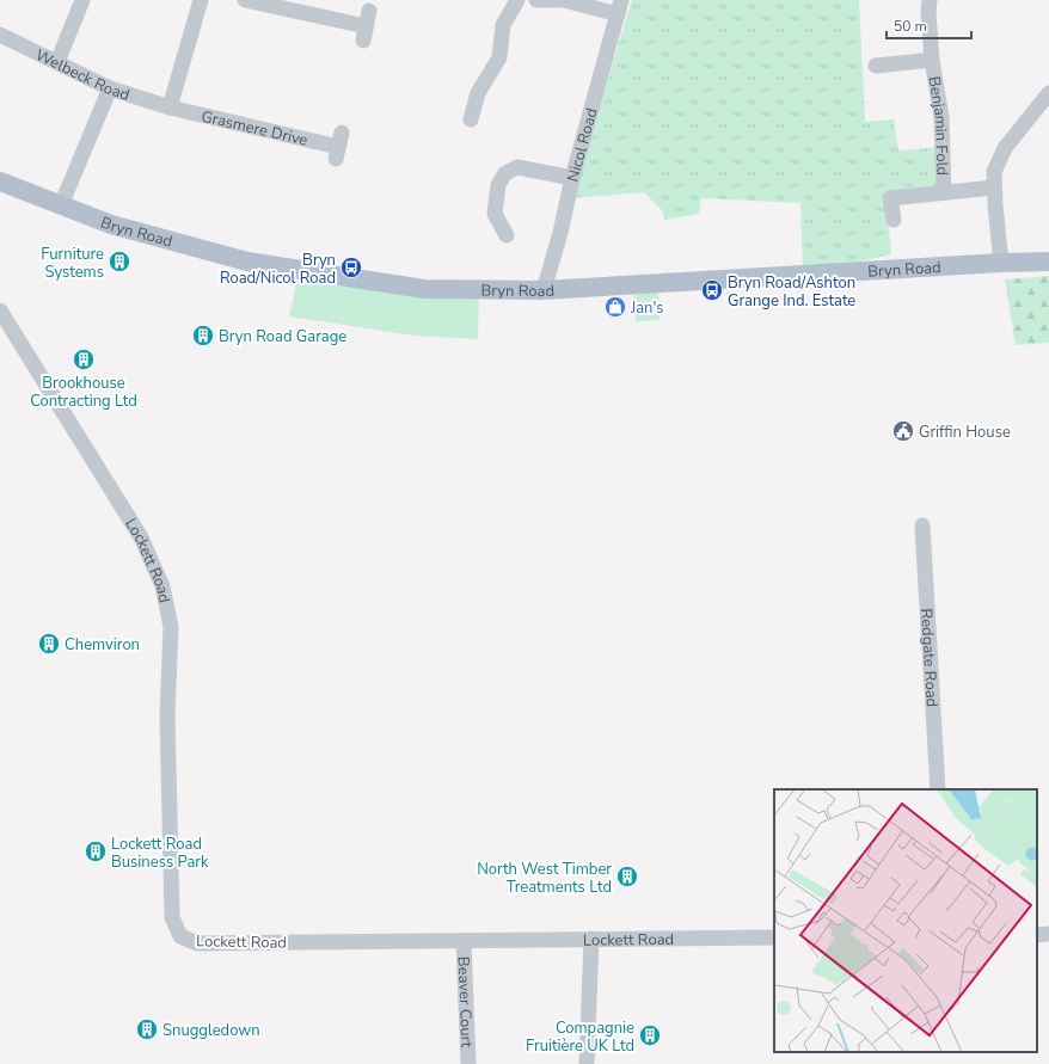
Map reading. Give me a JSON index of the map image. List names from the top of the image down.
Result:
{
  "streets": {
    "main road": ["Bryn Road"],
    "street": [
      "Welbeck Road",
      "Benjamin Fold",
      "Grasmere Drive",
      "Nicol Road",
      "Lockett Road",
      "Redgate Road",
      "Beaver Court"
    ]
  },
  "crossings": [
    ["Welbeck Road", "Grasmere Drive"],
    ["Nicol Road", "Bryn Road"],
    ["Lockett Road", "Beaver Court"]
  ],
  "places": {
    "building": [
      "Furniture Systems",
      "Bryn Road Garage",
      "Brookhouse Contracting Ltd",
      "Chemviron",
      "Lockett Road Business Park",
      "North West Timber Treatments Ltd",
      "Snuggledown",
      "Compagnie Fruitière UK Ltd"
    ],
    "bus stop": ["Bryn Road/Nicol Road", "Bryn Road/Ashton Grange Ind. Estate"],
    "shop": ["Jan's"],
    "public building": ["Griffin House"]
  },
  "scale_bar": "50 m"
}
